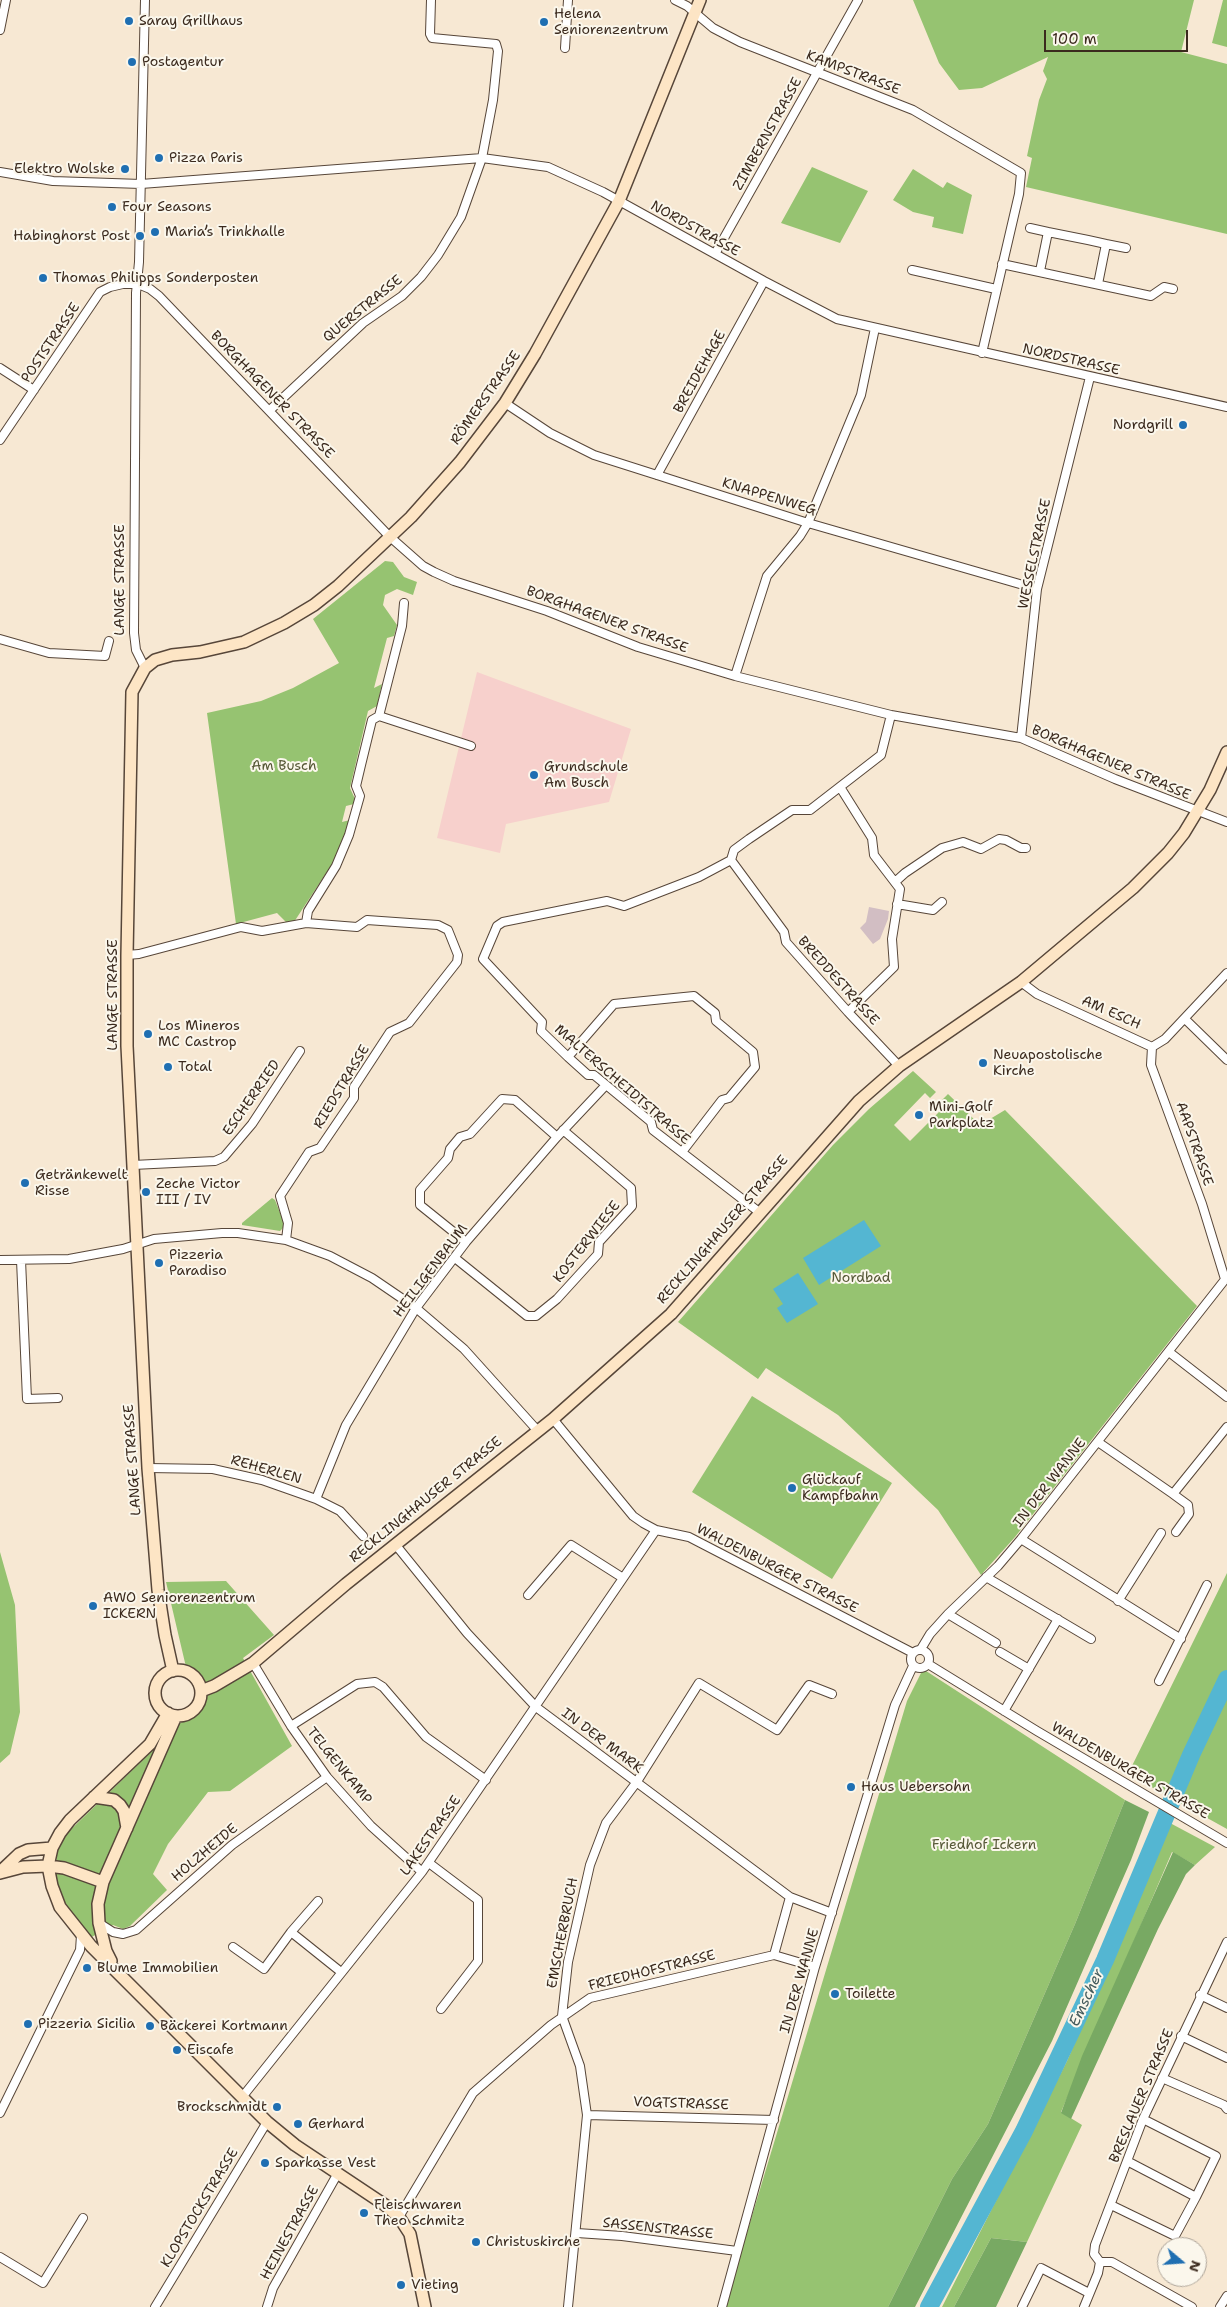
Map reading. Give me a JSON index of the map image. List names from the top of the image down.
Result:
{
  "streets": {
    "main road": ["RÖMERSTRASSE", "LANGE STRASSE", "RECKLINGHAUSER STRASSE"],
    "street": [
      "KAMPSTRASSE",
      "ZIMBERNSTRASSE",
      "NORDSTRASSE",
      "QUERSTRASSE",
      "POSTSTRASSE",
      "BREIDEHAGE",
      "BORGHAGENER STRASSE",
      "KNAPPENWEG",
      "WESSELSTRASSE",
      "BREDDESTRASSE",
      "AM ESCH",
      "MALTERSCHEIDTSTRASSE",
      "RIEDSTRASSE",
      "ESCHERRIED",
      "AAPSTRASSE",
      "KOSTERWIESE",
      "HEILIGENBAUM",
      "REHERLEN",
      "IN DER WANNE",
      "WALDENBURGER STRASSE",
      "IN DER MARK",
      "TELGENKAMP",
      "LAKESTRASSE",
      "HOLZHEIDE",
      "EMSCHERBRUCH",
      "FRIEDHOFSTRASSE",
      "BRESLAUER STRASSE",
      "VOGTSTRASSE",
      "KLOPSTOCKSTRASSE",
      "SASSENSTRASSE",
      "HEINESTRASSE"
    ]
  },
  "crossings": [
    ["KAMPSTRASSE", "ZIMBERNSTRASSE"],
    ["KAMPSTRASSE", "RÖMERSTRASSE"],
    ["ZIMBERNSTRASSE", "NORDSTRASSE"],
    ["NORDSTRASSE", "QUERSTRASSE"],
    ["NORDSTRASSE", "BREIDEHAGE"],
    ["NORDSTRASSE", "RÖMERSTRASSE"],
    ["NORDSTRASSE", "WESSELSTRASSE"],
    ["NORDSTRASSE", "LANGE STRASSE"],
    ["QUERSTRASSE", "BORGHAGENER STRASSE"],
    ["POSTSTRASSE", "BORGHAGENER STRASSE"],
    ["POSTSTRASSE", "LANGE STRASSE"],
    ["BREIDEHAGE", "KNAPPENWEG"],
    ["BORGHAGENER STRASSE", "RÖMERSTRASSE"],
    ["BORGHAGENER STRASSE", "WESSELSTRASSE"],
    ["BORGHAGENER STRASSE", "LANGE STRASSE"],
    ["BORGHAGENER STRASSE", "RECKLINGHAUSER STRASSE"],
    ["RÖMERSTRASSE", "KNAPPENWEG"],
    ["RÖMERSTRASSE", "LANGE STRASSE"],
    ["KNAPPENWEG", "WESSELSTRASSE"],
    ["LANGE STRASSE", "RIEDSTRASSE"],
    ["LANGE STRASSE", "ESCHERRIED"],
    ["LANGE STRASSE", "RECKLINGHAUSER STRASSE"],
    ["LANGE STRASSE", "REHERLEN"],
    ["BREDDESTRASSE", "MALTERSCHEIDTSTRASSE"],
    ["BREDDESTRASSE", "RECKLINGHAUSER STRASSE"],
    ["AM ESCH", "AAPSTRASSE"],
    ["AM ESCH", "RECKLINGHAUSER STRASSE"],
    ["MALTERSCHEIDTSTRASSE", "RECKLINGHAUSER STRASSE"],
    ["MALTERSCHEIDTSTRASSE", "HEILIGENBAUM"],
    ["AAPSTRASSE", "IN DER WANNE"],
    ["RECKLINGHAUSER STRASSE", "WALDENBURGER STRASSE"],
    ["RECKLINGHAUSER STRASSE", "IN DER MARK"],
    ["RECKLINGHAUSER STRASSE", "TELGENKAMP"],
    ["KOSTERWIESE", "HEILIGENBAUM"],
    ["HEILIGENBAUM", "REHERLEN"],
    ["IN DER WANNE", "WALDENBURGER STRASSE"],
    ["IN DER WANNE", "IN DER MARK"],
    ["IN DER WANNE", "FRIEDHOFSTRASSE"],
    ["IN DER WANNE", "VOGTSTRASSE"],
    ["IN DER WANNE", "SASSENSTRASSE"],
    ["WALDENBURGER STRASSE", "LAKESTRASSE"],
    ["IN DER MARK", "LAKESTRASSE"],
    ["IN DER MARK", "EMSCHERBRUCH"],
    ["TELGENKAMP", "LAKESTRASSE"],
    ["TELGENKAMP", "HOLZHEIDE"],
    ["EMSCHERBRUCH", "FRIEDHOFSTRASSE"],
    ["EMSCHERBRUCH", "VOGTSTRASSE"],
    ["EMSCHERBRUCH", "SASSENSTRASSE"]
  ],
  "water": ["Emscher"],
  "parks": ["Am Busch", "Nordbad", "Friedhof Ickern"],
  "places": [
    "Saray Grillhaus",
    "Helena Seniorenzentrum",
    "Postagentur",
    "Pizza Paris",
    "Elektro Wolske",
    "Four Seasons",
    "Maria’s Trinkhalle",
    "Habinghorst Post",
    "Thomas Philipps Sonderposten",
    "Nordgrill",
    "Grundschule Am Busch",
    "Los Mineros MC Castrop",
    "Neuapostolische Kirche",
    "Total",
    "Mini-Golf Parkplatz",
    "Getränkewelt Risse",
    "Zeche Victor III / IV",
    "Pizzeria Paradiso",
    "Glückauf Kampfbahn",
    "AWO Seniorenzentrum ICKERN",
    "Haus Uebersohn",
    "Blume Immobilien",
    "Toilette",
    "Pizzeria Sicilia",
    "Bäckerei Kortmann",
    "Eiscafe",
    "Brockschmidt",
    "Gerhard",
    "Sparkasse Vest",
    "Fleischwaren Theo Schmitz",
    "Christuskirche",
    "Vieting"
  ],
  "scale_bar": "100 m",
  "north": "right"
}
